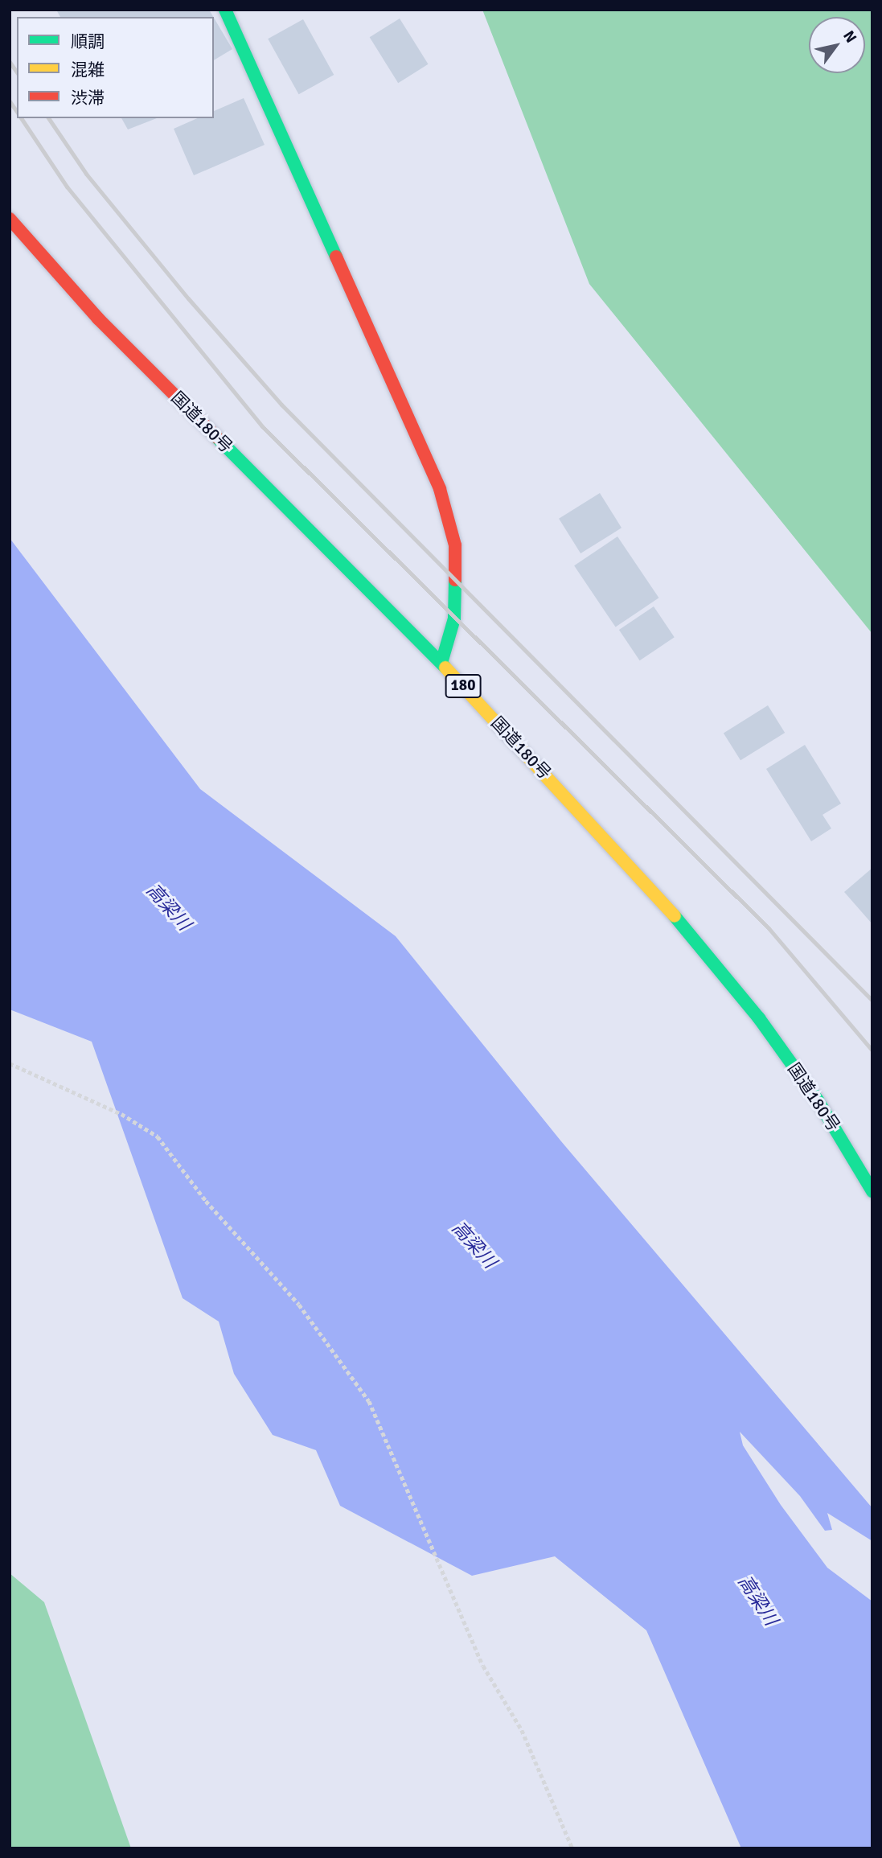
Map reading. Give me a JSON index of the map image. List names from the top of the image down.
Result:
{
  "streets": {
    "main road": ["国道180号", "180"]
  },
  "water": ["高梁川"],
  "legend": ["順調", "混雑", "渋滞"],
  "north": "top right"
}
